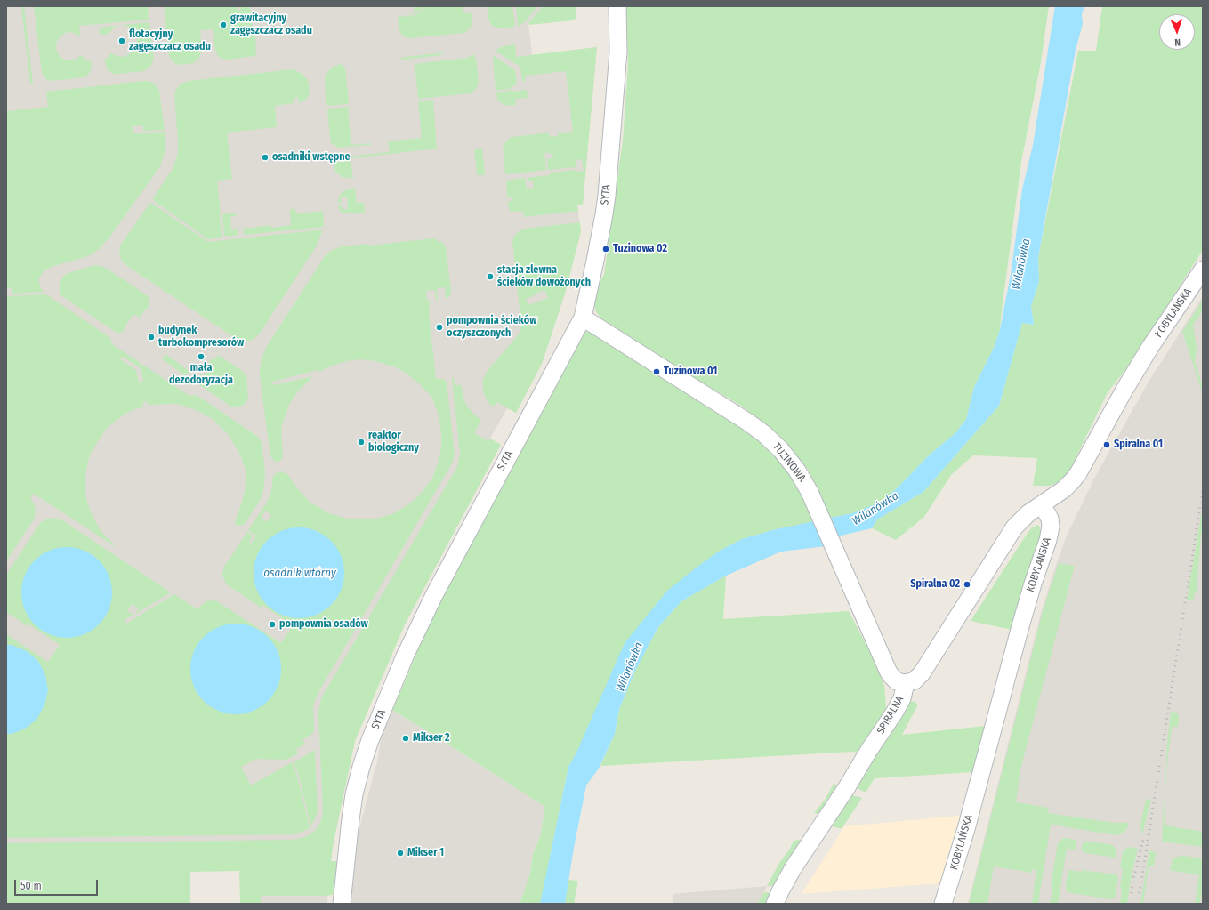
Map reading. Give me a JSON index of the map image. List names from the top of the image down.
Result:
{
  "streets": {
    "street": [
      "SYTA",
      "KOBYLAŃSKA",
      "TUZINOWA",
      "SPIRALNA"
    ]
  },
  "crossings": [
    ["SYTA", "TUZINOWA"],
    ["KOBYLAŃSKA", "SPIRALNA"],
    ["TUZINOWA", "SPIRALNA"]
  ],
  "water": ["Wilanówka", "osadnik wtórny"],
  "places": [
    "grawitacyjny zagęszczacz osadu",
    "flotacyjny zagęszczacz osadu",
    "osadniki wstępne",
    "Tuzinowa 02",
    "stacja zlewna ścieków dowożonych",
    "pompownia ścieków oczyszczonych",
    "budynek turbokompresorów",
    "mała dezodoryzacja",
    "Tuzinowa 01",
    "reaktor biologiczny",
    "Spiralna 01",
    "Spiralna 02",
    "pompownia osadów",
    "Mikser 2",
    "Mikser 1"
  ],
  "scale_bar": "50 m",
  "north": "bottom"
}
